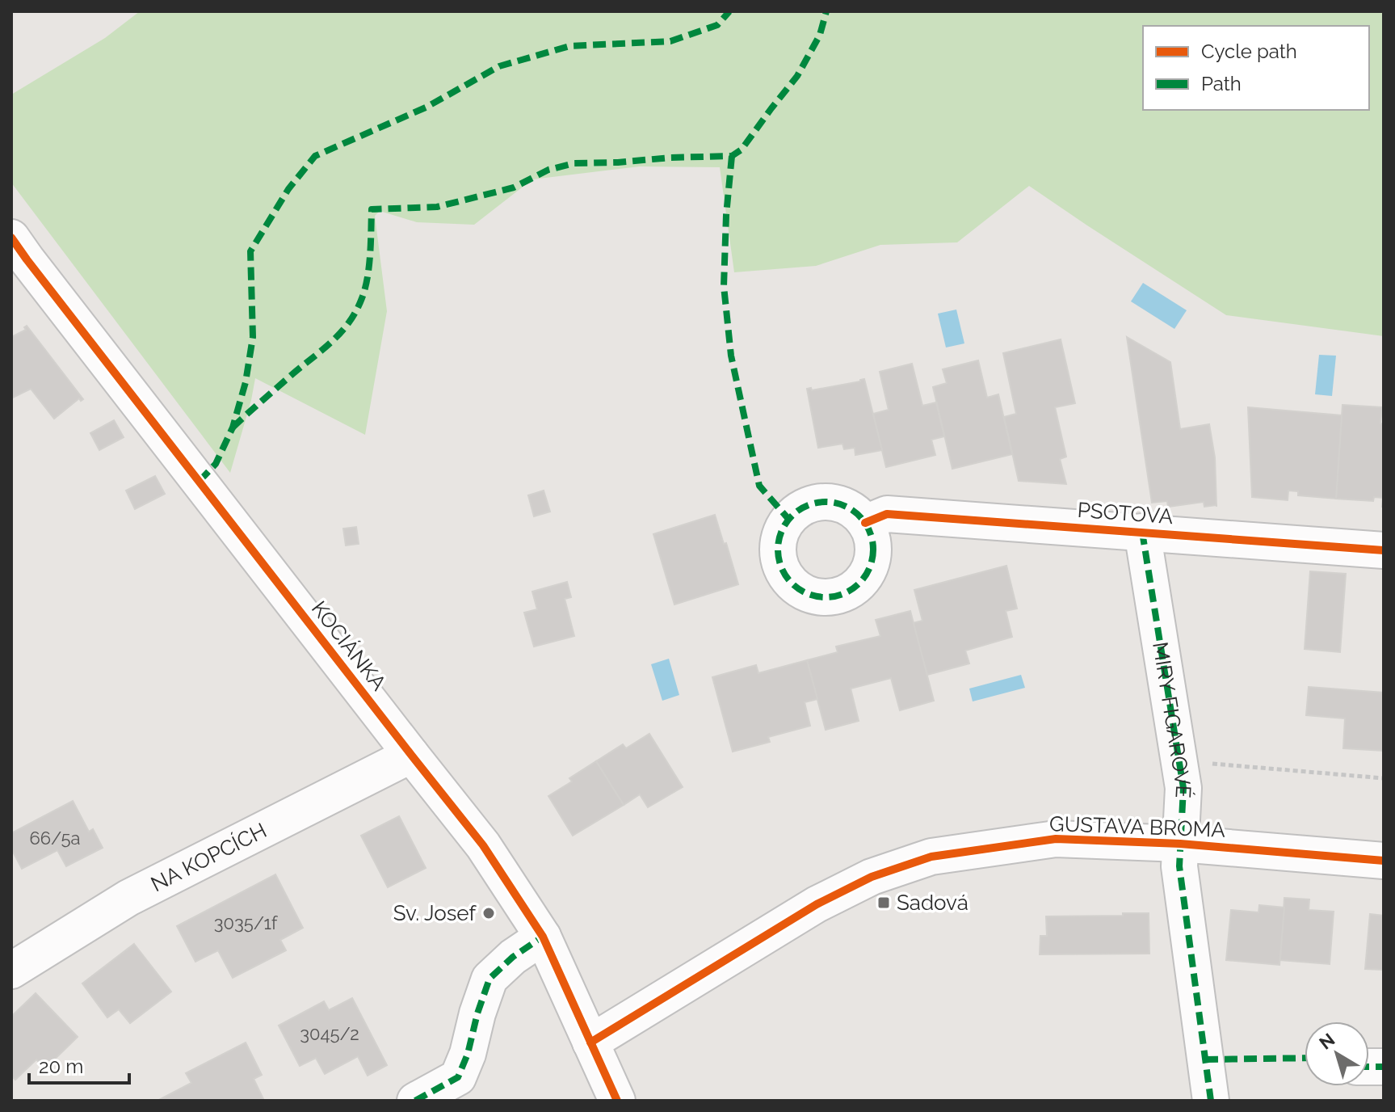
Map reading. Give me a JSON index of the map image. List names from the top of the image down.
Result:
{
  "streets": {
    "street": [
      "PSOTOVA",
      "KOCIÁNKA",
      "MIRY FIGAROVÉ",
      "GUSTAVA BROMA",
      "NA KOPCÍCH"
    ]
  },
  "crossings": [
    ["PSOTOVA", "MIRY FIGAROVÉ"],
    ["KOCIÁNKA", "GUSTAVA BROMA"],
    ["KOCIÁNKA", "NA KOPCÍCH"],
    ["MIRY FIGAROVÉ", "GUSTAVA BROMA"]
  ],
  "places": {
    "transit": ["Sadová"],
    "other": ["Sv. Josef"]
  },
  "house_numbers": ["66/5a", "3035/1f", "3045/2"],
  "legend": ["Cycle path", "Path"],
  "scale_bar": "20 m",
  "north": "top left"
}
